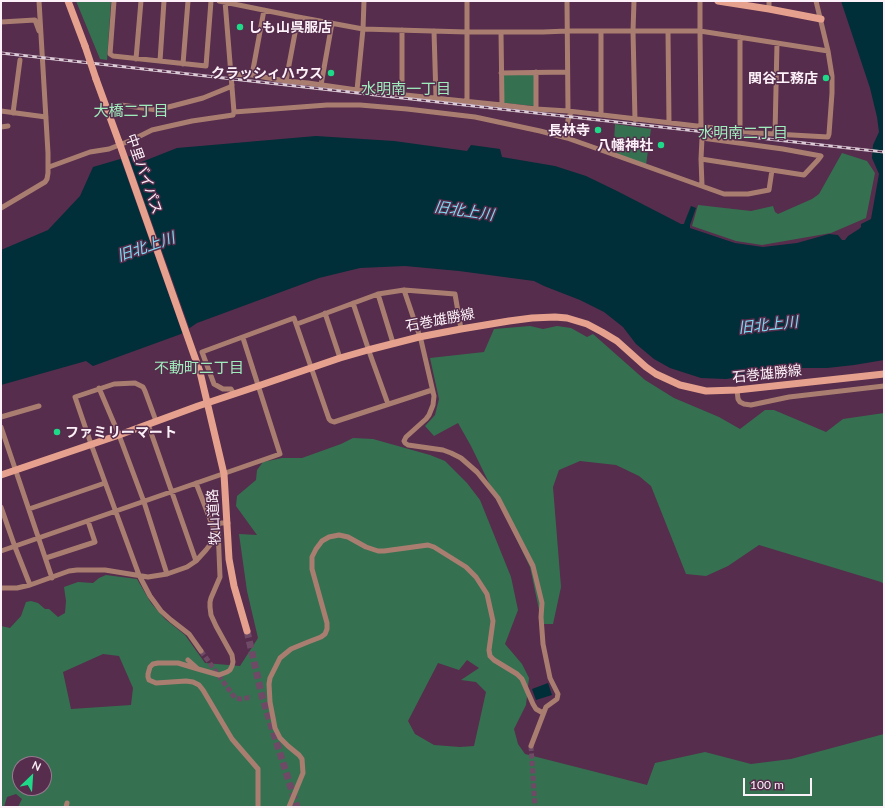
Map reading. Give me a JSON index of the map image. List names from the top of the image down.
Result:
{
  "streets": {
    "main road": ["中里バイパス", "石巻雄勝線", "牧山道路"]
  },
  "crossings": [
    ["中里バイパス", "石巻雄勝線"],
    ["中里バイパス", "牧山道路"],
    ["石巻雄勝線", "牧山道路"]
  ],
  "districts": [
    "水明南一丁目",
    "大橋二丁目",
    "水明南二丁目",
    "不動町二丁目"
  ],
  "water": ["旧北上川"],
  "places": [
    "しも山呉服店",
    "クラッシィハウス",
    "関谷工務店",
    "長林寺",
    "八幡神社",
    "ファミリーマート"
  ],
  "scale_bar": "100 m",
  "north": "top right"
}
